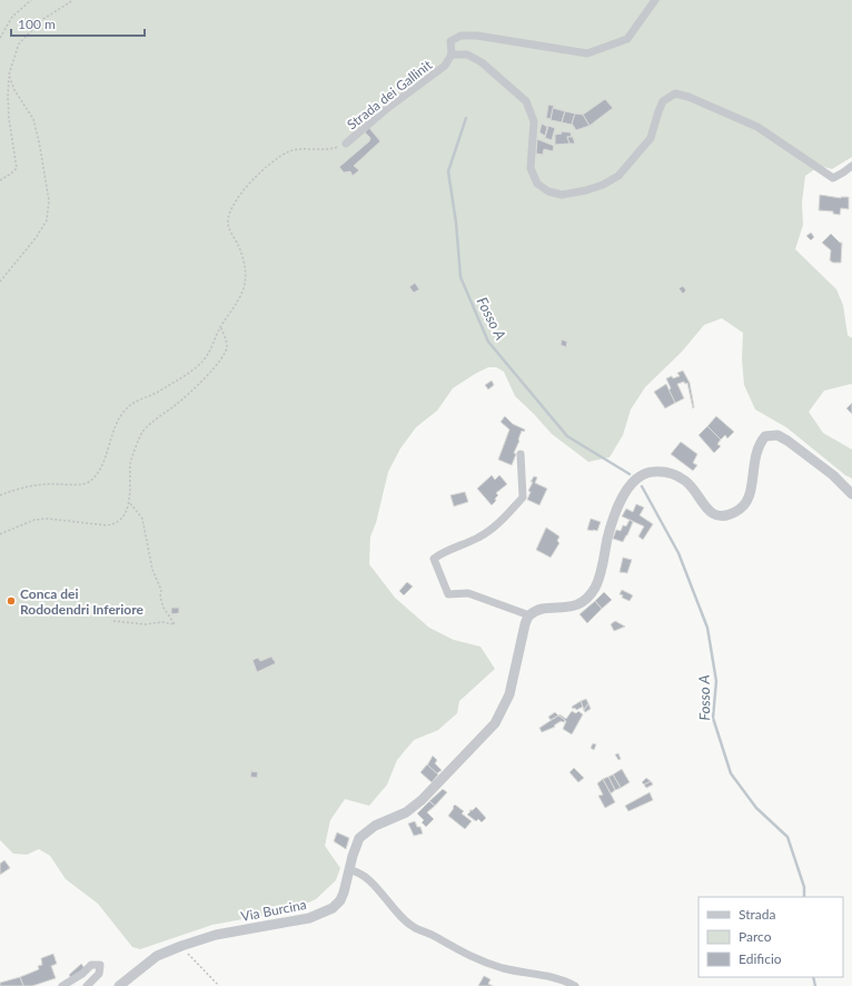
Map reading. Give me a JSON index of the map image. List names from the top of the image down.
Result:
{
  "streets": {
    "street": ["Strada dei Gallinit", "Via Burcina"]
  },
  "water": ["Fosso A"],
  "places": ["Conca dei Rododendri Inferiore"],
  "legend": ["Strada", "Parco", "Edificio"],
  "scale_bar": "100 m"
}
